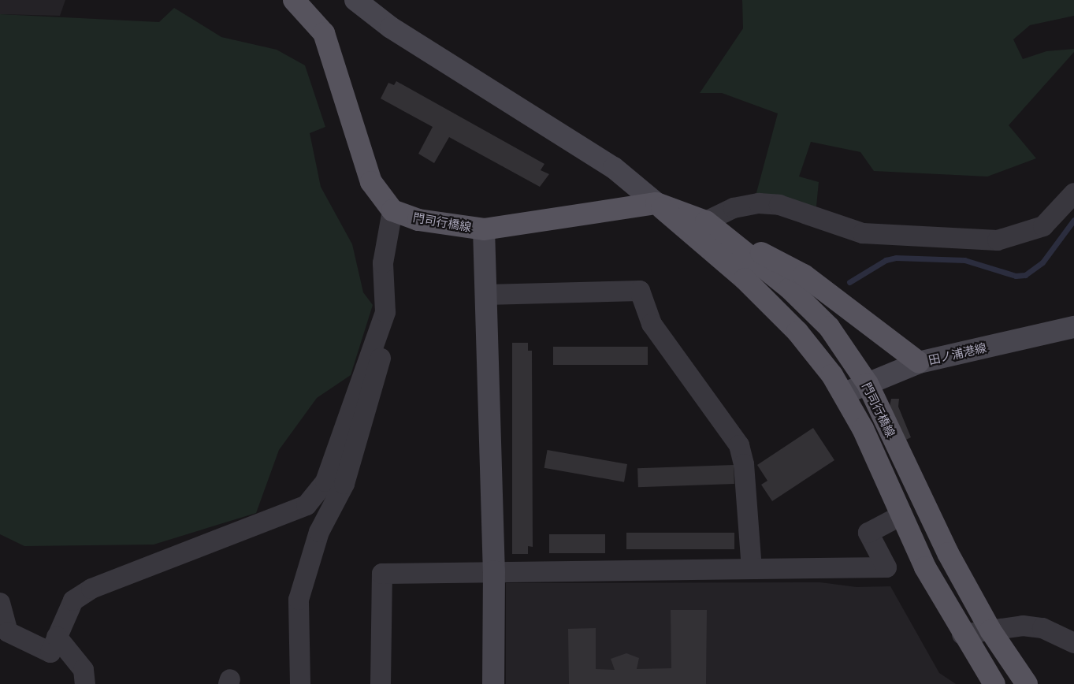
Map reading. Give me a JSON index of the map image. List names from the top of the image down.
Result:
{
  "streets": {
    "main road": ["門司行橋線"],
    "street": ["田ノ浦港線"]
  },
  "crossings": [
    ["門司行橋線", "田ノ浦港線"]
  ]
}
